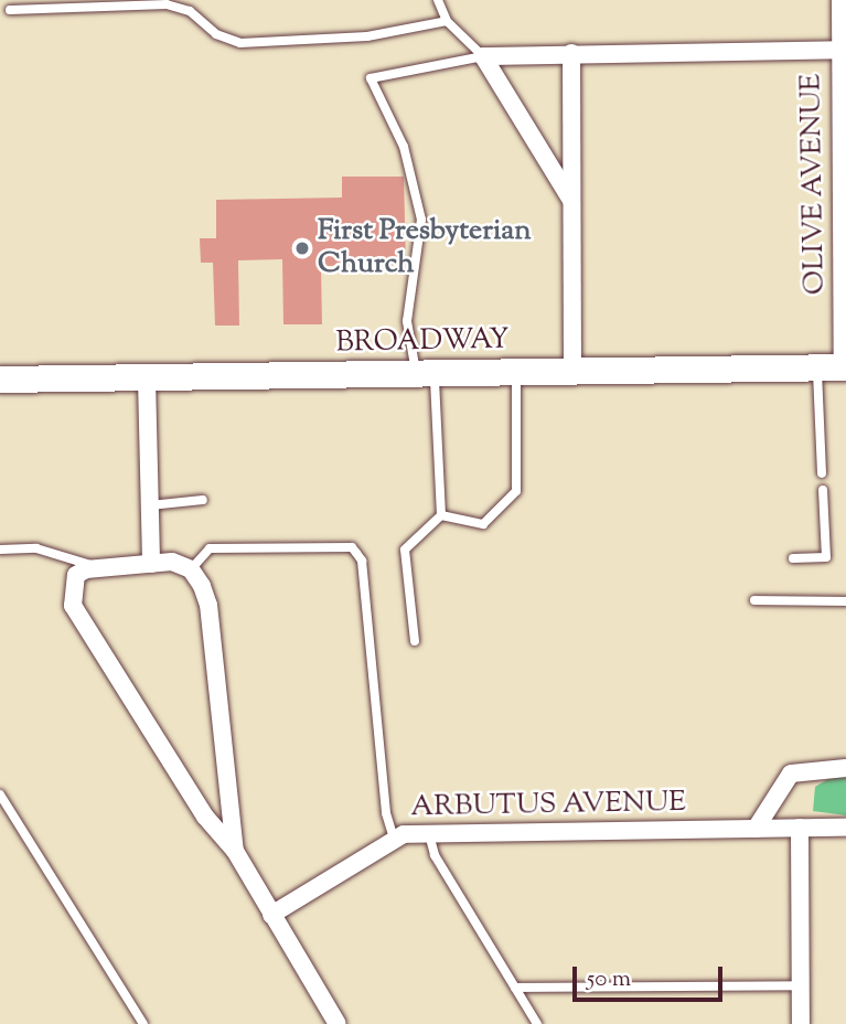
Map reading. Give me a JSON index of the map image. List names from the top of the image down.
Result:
{
  "streets": {
    "main road": ["BROADWAY"],
    "street": ["OLIVE AVENUE", "ARBUTUS AVENUE"]
  },
  "crossings": [
    ["OLIVE AVENUE", "BROADWAY"]
  ],
  "places": ["First Presbyterian Church"],
  "scale_bar": "50 m"
}
